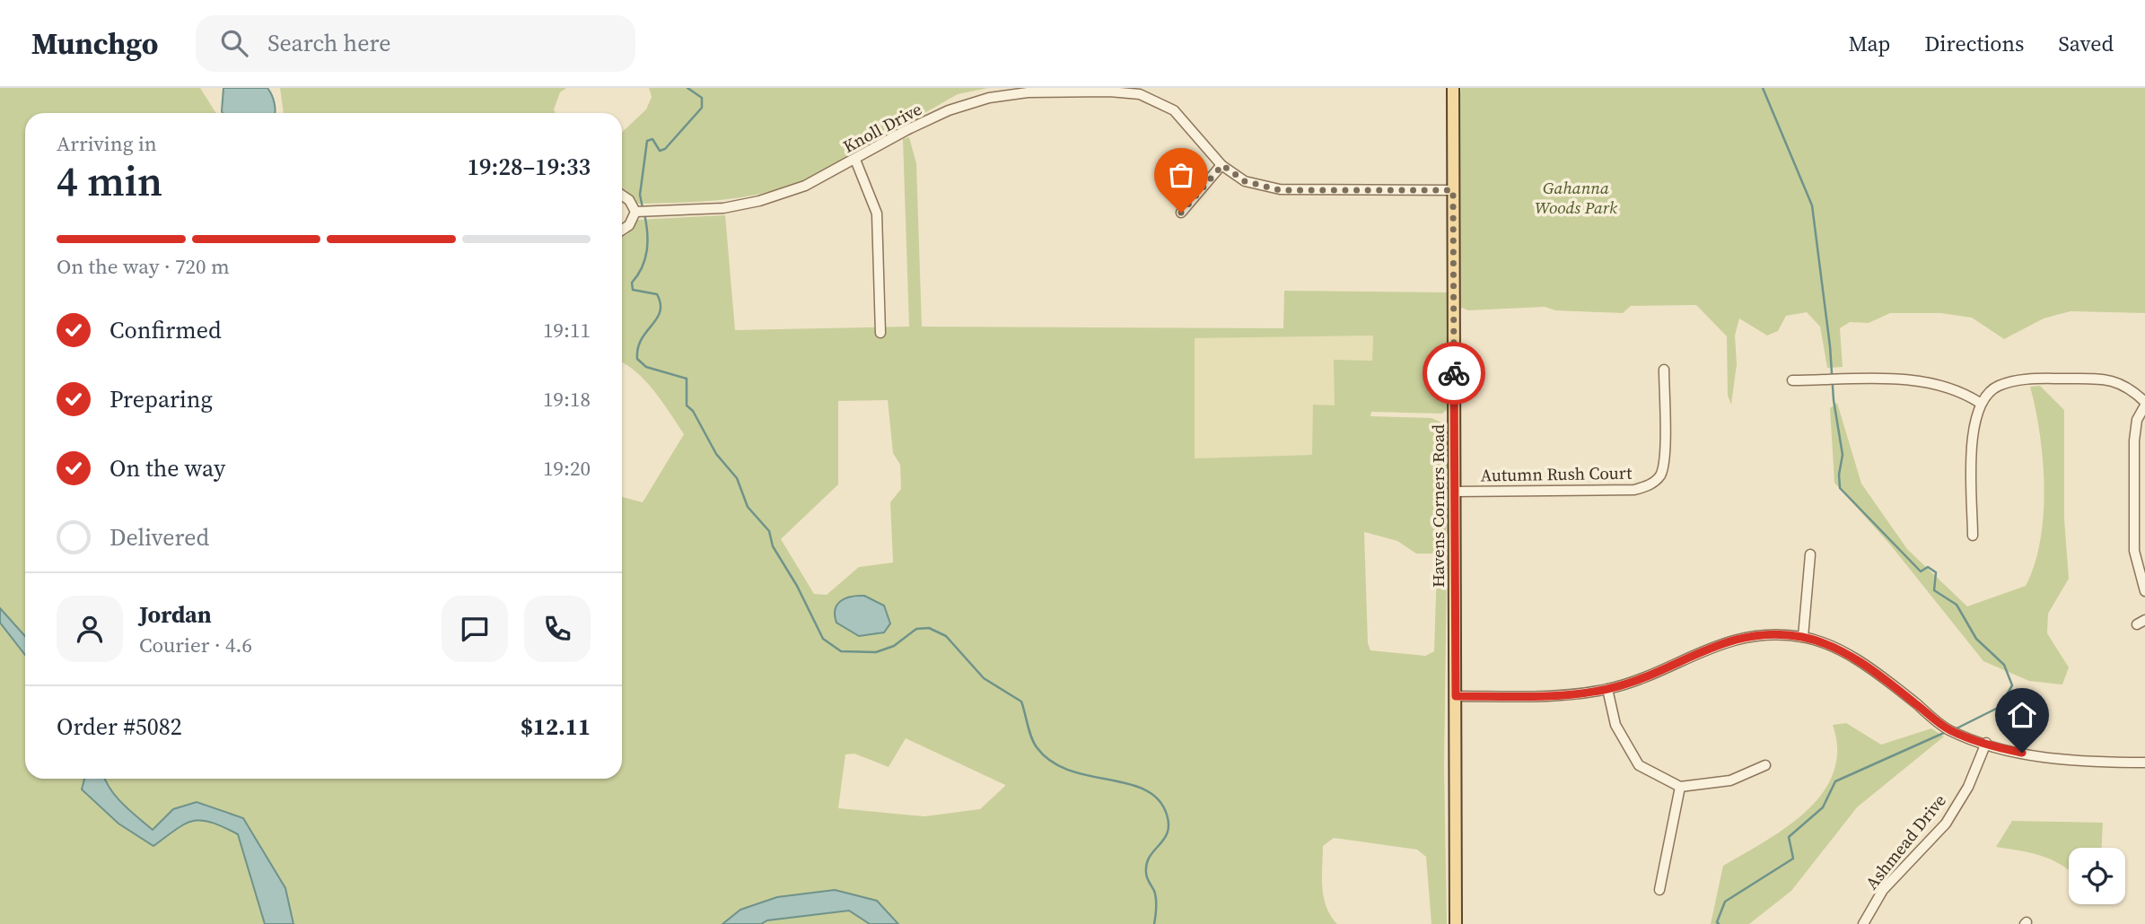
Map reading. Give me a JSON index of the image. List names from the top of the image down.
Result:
{
  "streets": {
    "main road": ["Havens Corners Road"],
    "street": ["Knoll Drive", "Autumn Rush Court", "Ashmead Drive"]
  },
  "crossings": [
    ["Knoll Drive", "Havens Corners Road"],
    ["Autumn Rush Court", "Havens Corners Road"]
  ],
  "parks": ["Gahanna Woods Park"],
  "page": {
    "header": "Munchgo",
    "search": "Search here",
    "nav": ["Map", "Directions", "Saved"],
    "heading": ["4 min", "Arriving in", "19:28–19:33"],
    "panel": [
      "Jordan",
      "Courier · 4.6",
      "Order #5082",
      "$12.11"
    ],
    "bar": "On the way · 720 m",
    "list": [
      ["Confirmed", "19:11"],
      ["Preparing", "19:18"],
      ["On the way", "19:20"],
      "Delivered"
    ]
  }
}
